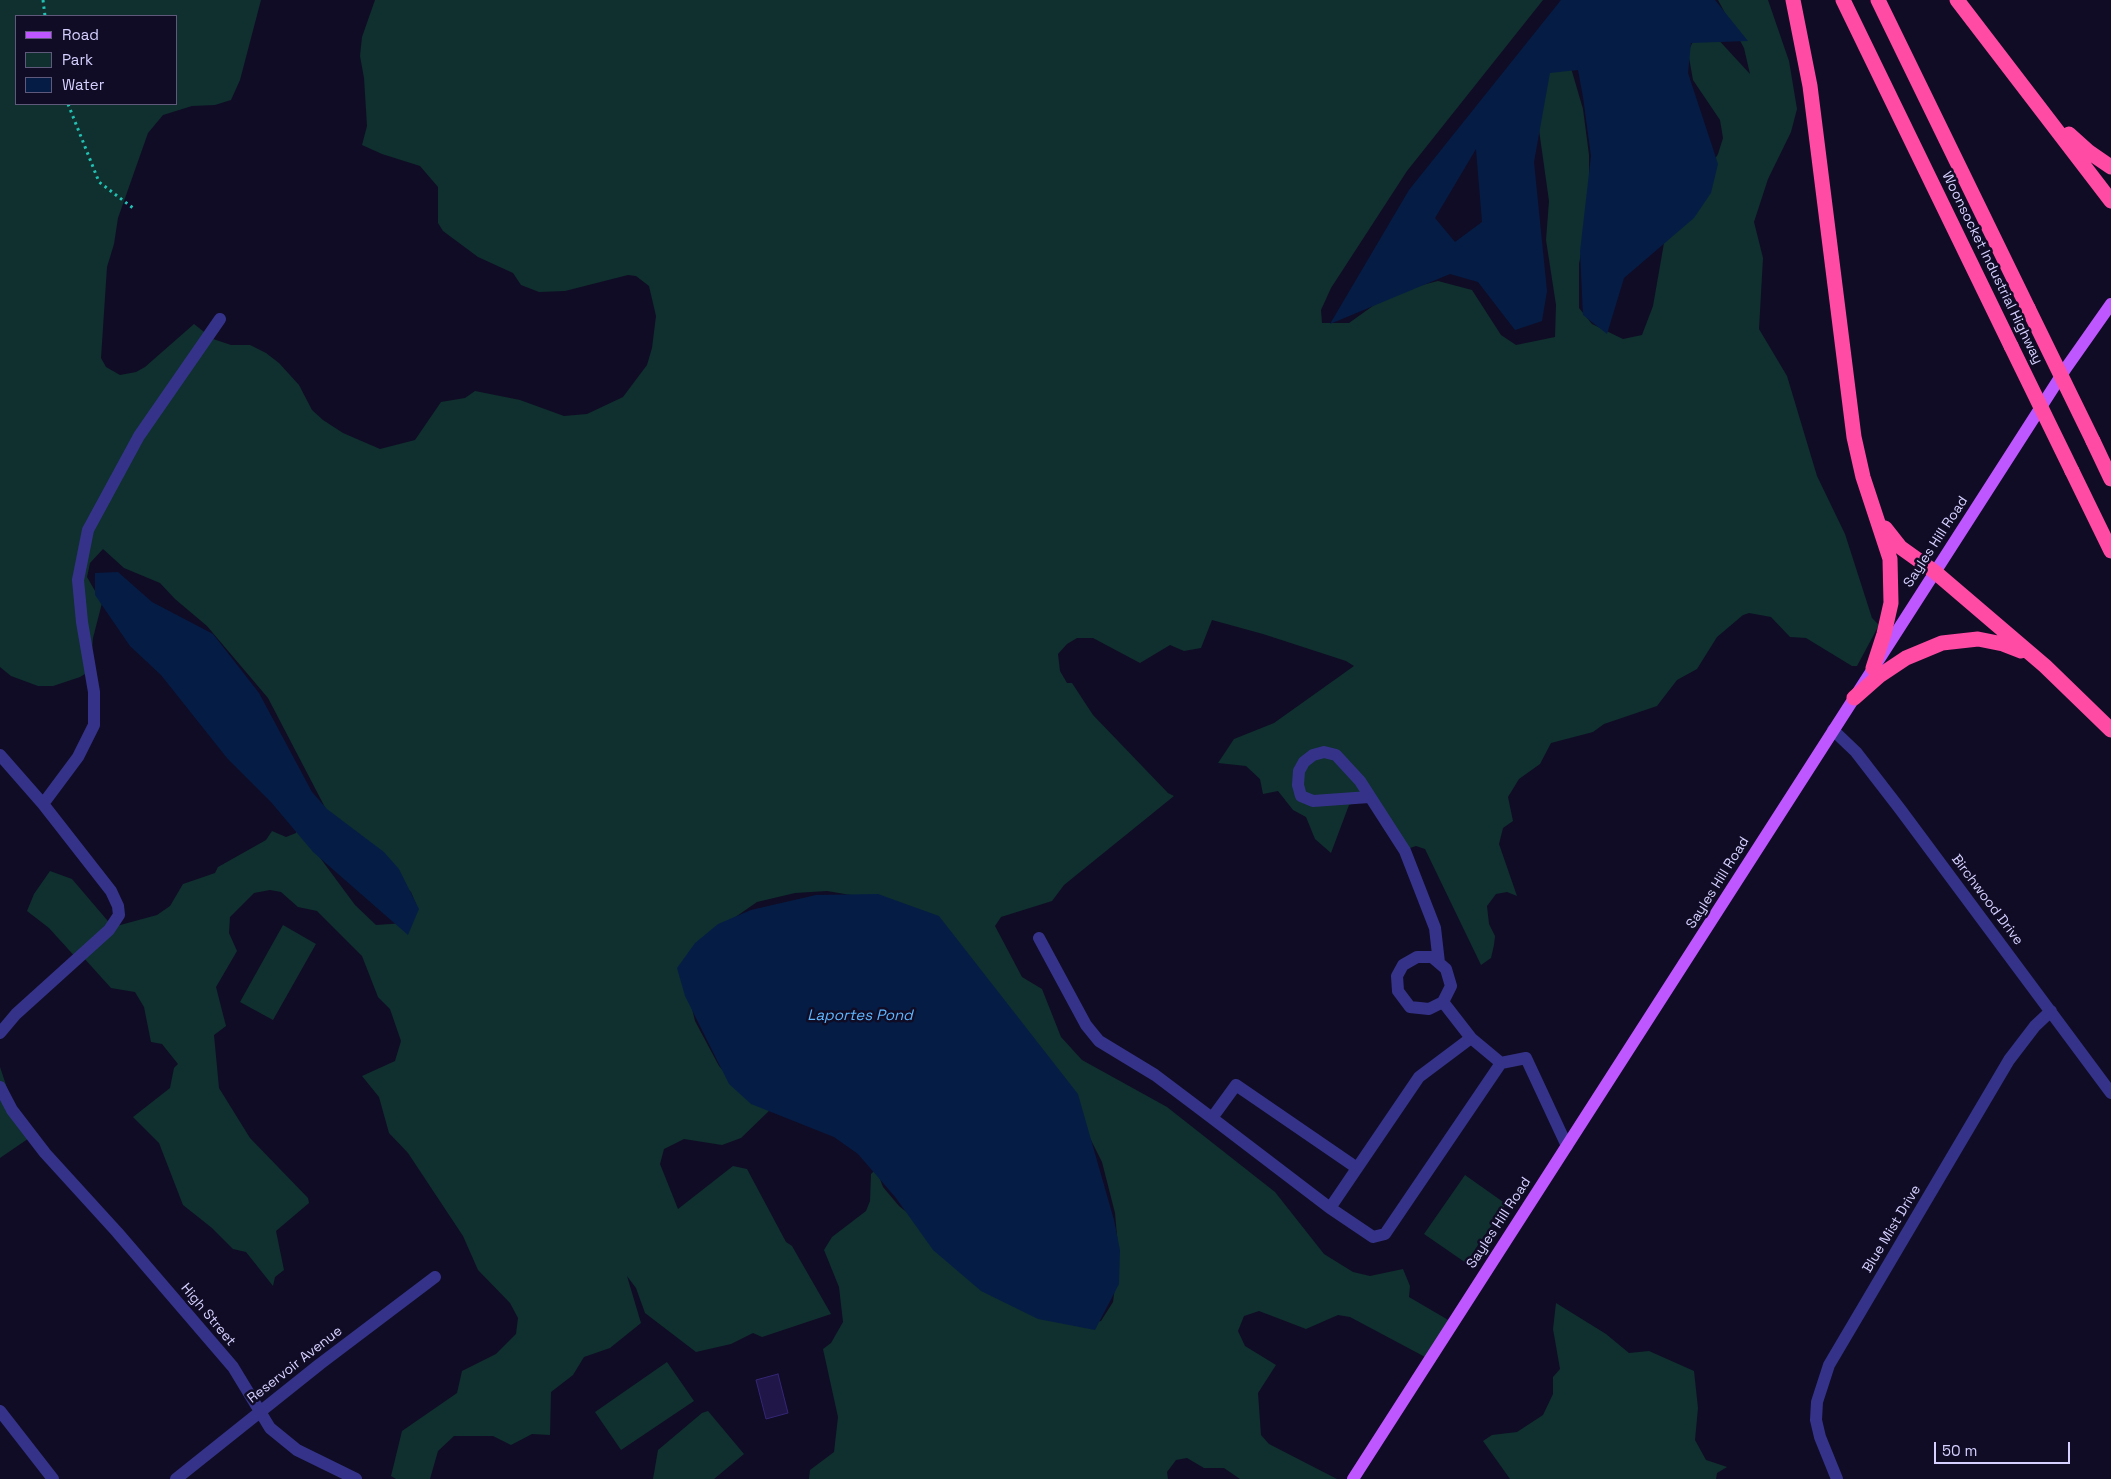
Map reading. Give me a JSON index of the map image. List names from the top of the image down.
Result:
{
  "streets": {
    "highway": ["Woonsocket Industrial Highway"],
    "main road": ["Sayles Hill Road"],
    "street": [
      "Birchwood Drive",
      "Blue Mist Drive",
      "High Street",
      "Reservoir Avenue"
    ]
  },
  "crossings": [
    ["Sayles Hill Road", "Birchwood Drive"],
    ["Birchwood Drive", "Blue Mist Drive"],
    ["High Street", "Reservoir Avenue"]
  ],
  "water": ["Laportes Pond"],
  "legend": ["Road", "Park", "Water"],
  "scale_bar": "50 m"
}
